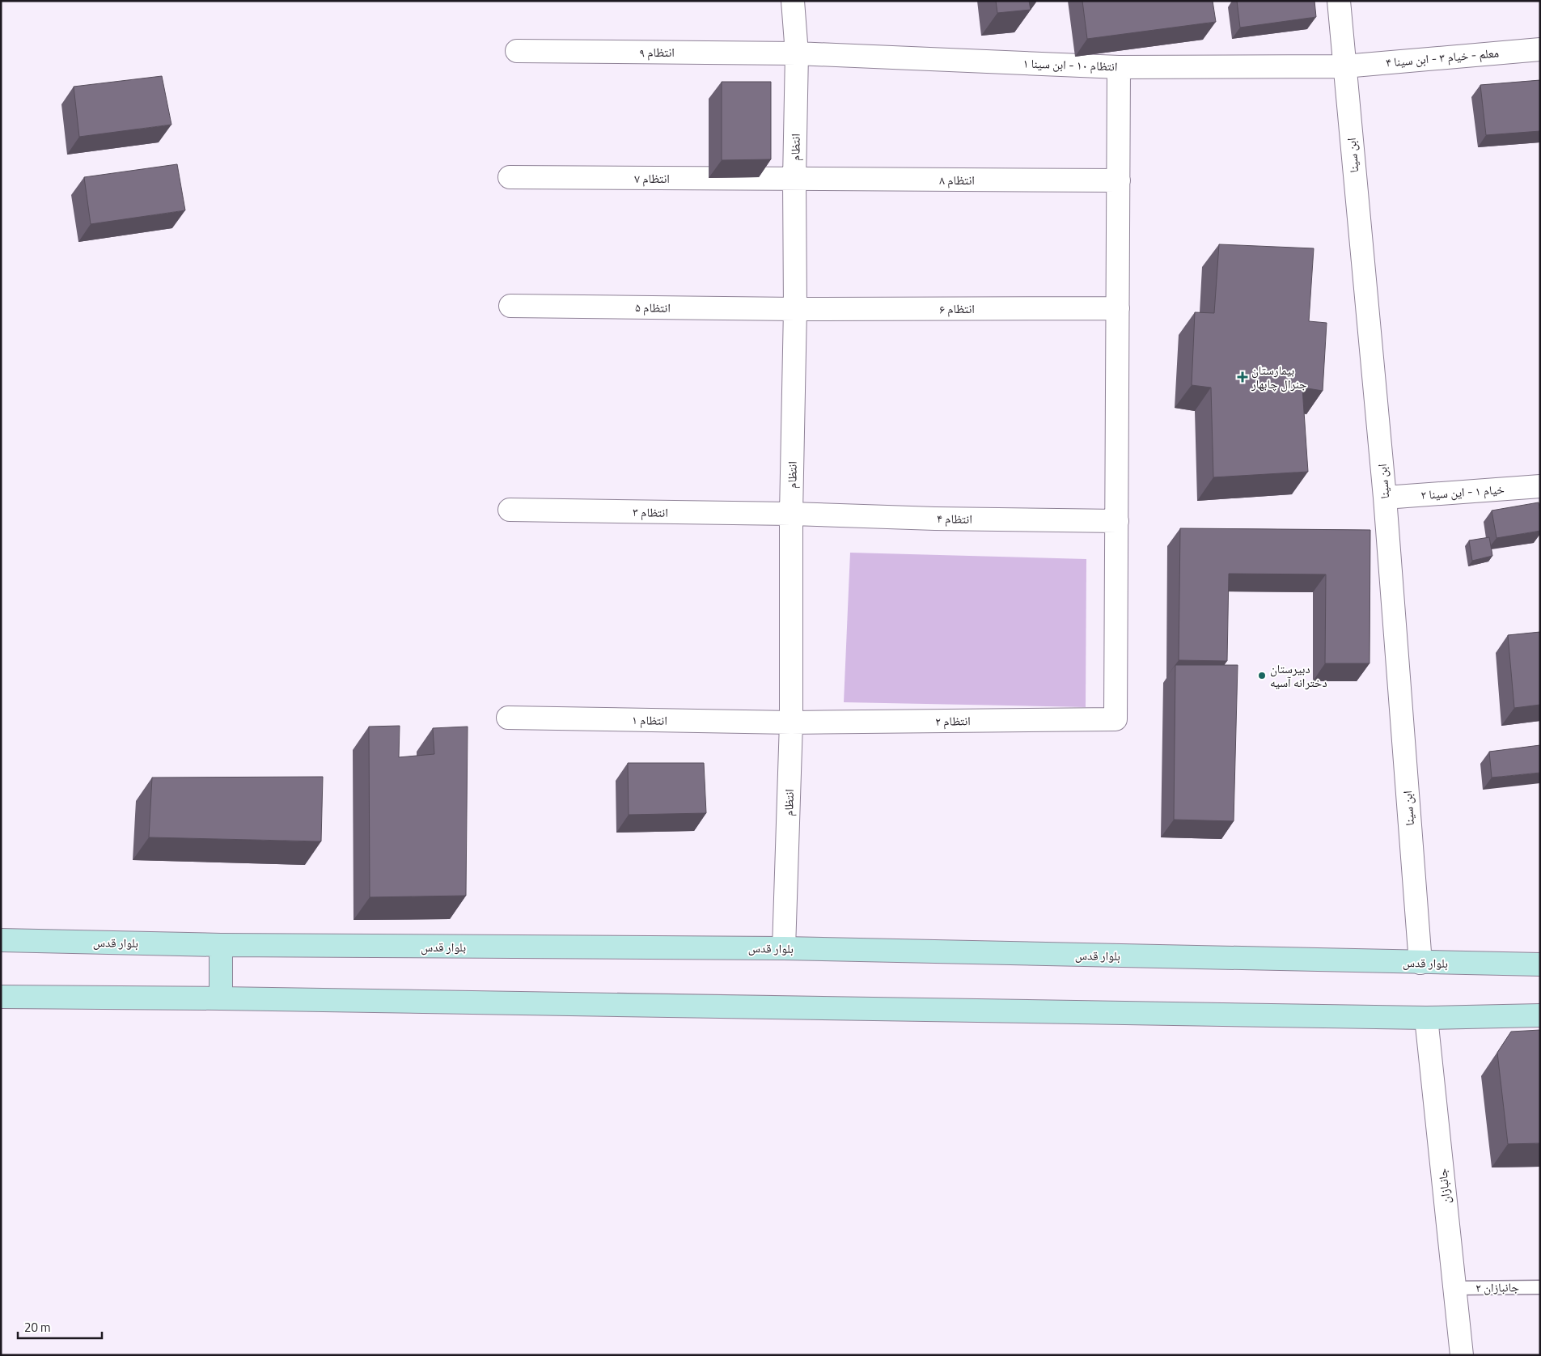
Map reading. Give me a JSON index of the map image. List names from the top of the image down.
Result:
{
  "streets": {
    "main road": ["بلوار قدس"],
    "street": [
      "انتظام ۹",
      "معلم - خیام ۳ - ابن سینا ۴",
      "انتظام ۱۰ - ابن سینا ۱",
      "انتظام",
      "ابن سینا",
      "انتظام ۷",
      "انتظام ۸",
      "انتظام ۵",
      "انتظام ۶",
      "خیام ۱ - این سینا ۲",
      "انتظام ۳",
      "انتظام ۴",
      "انتظام ۱",
      "انتظام ۲",
      "جانبازان"
    ],
    "lane": ["جانبازان ۲"]
  },
  "crossings": [
    ["انتظام ۹", "انتظام ۱۰ - ابن سینا ۱"],
    ["انتظام ۹", "انتظام"],
    ["معلم - خیام ۳ - ابن سینا ۴", "انتظام ۱۰ - ابن سینا ۱"],
    ["معلم - خیام ۳ - ابن سینا ۴", "ابن سینا"],
    ["انتظام ۱۰ - ابن سینا ۱", "انتظام"],
    ["انتظام ۱۰ - ابن سینا ۱", "ابن سینا"],
    ["انتظام", "انتظام ۷"],
    ["انتظام", "انتظام ۸"],
    ["انتظام", "انتظام ۵"],
    ["انتظام", "انتظام ۶"],
    ["انتظام", "انتظام ۳"],
    ["انتظام", "انتظام ۴"],
    ["انتظام", "انتظام ۱"],
    ["انتظام", "انتظام ۲"],
    ["انتظام", "بلوار قدس"],
    ["ابن سینا", "خیام ۱ - این سینا ۲"],
    ["ابن سینا", "بلوار قدس"],
    ["انتظام ۷", "انتظام ۸"],
    ["انتظام ۵", "انتظام ۶"],
    ["انتظام ۳", "انتظام ۴"],
    ["انتظام ۴", "انتظام ۲"],
    ["انتظام ۱", "انتظام ۲"],
    ["جانبازان", "جانبازان ۲"]
  ],
  "places": {
    "health": ["بیمارستان جنرال چابهار"],
    "other": ["دبیرستان دخترانه آسیه"]
  },
  "scale_bar": "20 m"
}
